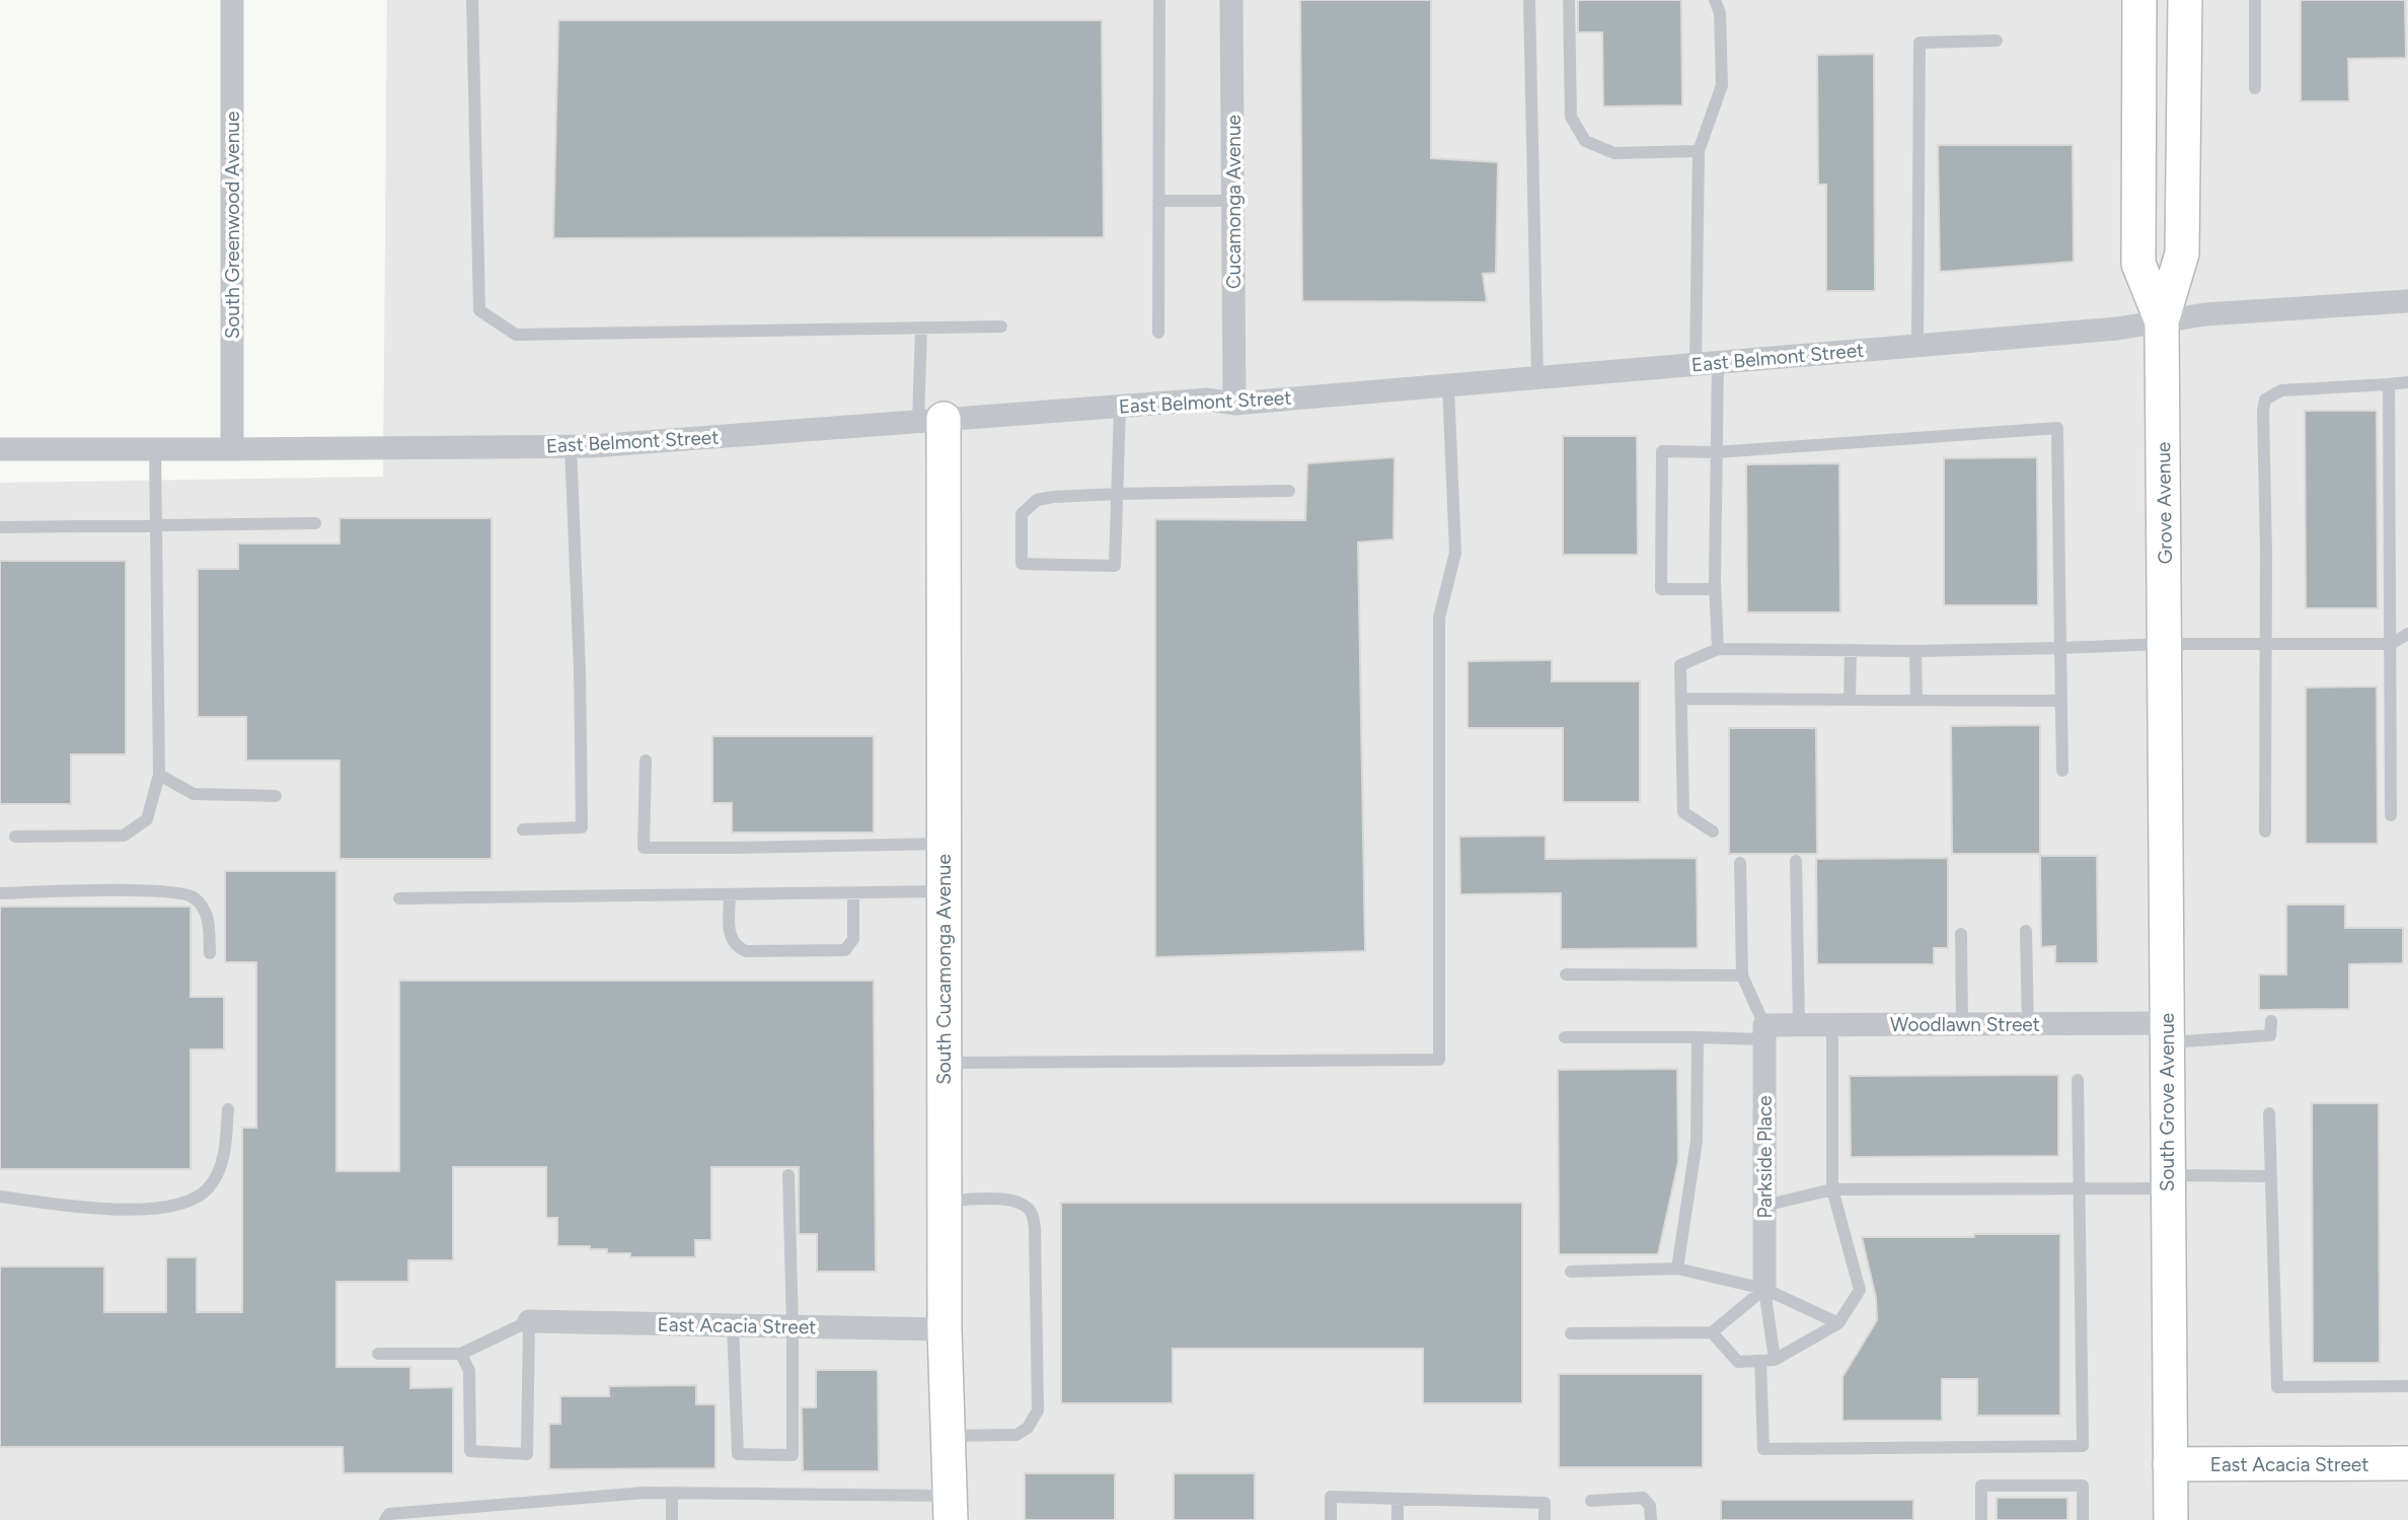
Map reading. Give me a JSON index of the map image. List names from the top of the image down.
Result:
{
  "streets": {
    "main road": [
      "Grove Avenue",
      "South Cucamonga Avenue",
      "South Grove Avenue",
      "East Acacia Street"
    ],
    "street": [
      "Cucamonga Avenue",
      "South Greenwood Avenue",
      "East Belmont Street",
      "Woodlawn Street",
      "Parkside Place"
    ]
  },
  "crossings": [
    ["Cucamonga Avenue", "East Belmont Street"],
    ["South Greenwood Avenue", "East Belmont Street"],
    ["East Belmont Street", "Grove Avenue"],
    ["East Belmont Street", "South Cucamonga Avenue"],
    ["Grove Avenue", "South Grove Avenue"],
    ["South Cucamonga Avenue", "East Acacia Street"],
    ["Woodlawn Street", "South Grove Avenue"],
    ["Woodlawn Street", "Parkside Place"],
    ["South Grove Avenue", "East Acacia Street"]
  ]
}
